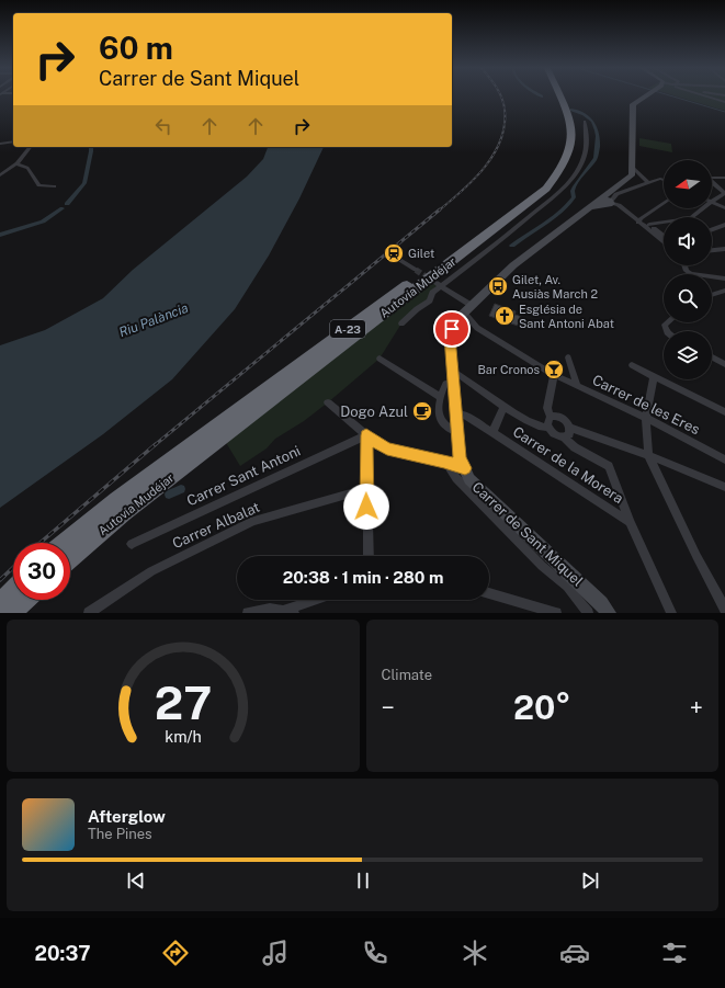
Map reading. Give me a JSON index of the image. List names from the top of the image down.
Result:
{
  "streets": {
    "highway": ["Autovía Mudéjar", "A-23"],
    "street": [
      "Carrer de les Eres",
      "Carrer de la Morera",
      "Carrer Sant Antoni",
      "Carrer Albalat",
      "Carrer de Sant Miquel"
    ]
  },
  "crossings": [
    ["Carrer de les Eres", "Carrer de Sant Miquel"],
    ["Carrer de la Morera", "Carrer de Sant Miquel"]
  ],
  "water": ["Riu Palància"],
  "places": {
    "station": ["Gilet"],
    "bus stop": ["Gilet, Av. Ausiàs March 2"],
    "church": ["Església de Sant Antoni Abat"],
    "bar": ["Bar Cronos"],
    "cafe": ["Dogo Azul"]
  },
  "north": "left",
  "page": {
    "turn": ["60 m", "Carrer de Sant Miquel"],
    "limit": "30",
    "trip": "20:38 · 1 min · 280 m",
    "tile": "Climate",
    "heat": ["−", "20°", "+"],
    "song": ["Afterglow", "The Pines"],
    "tabs": "20:37",
    "gauge": ["27", "km/h"]
  }
}
